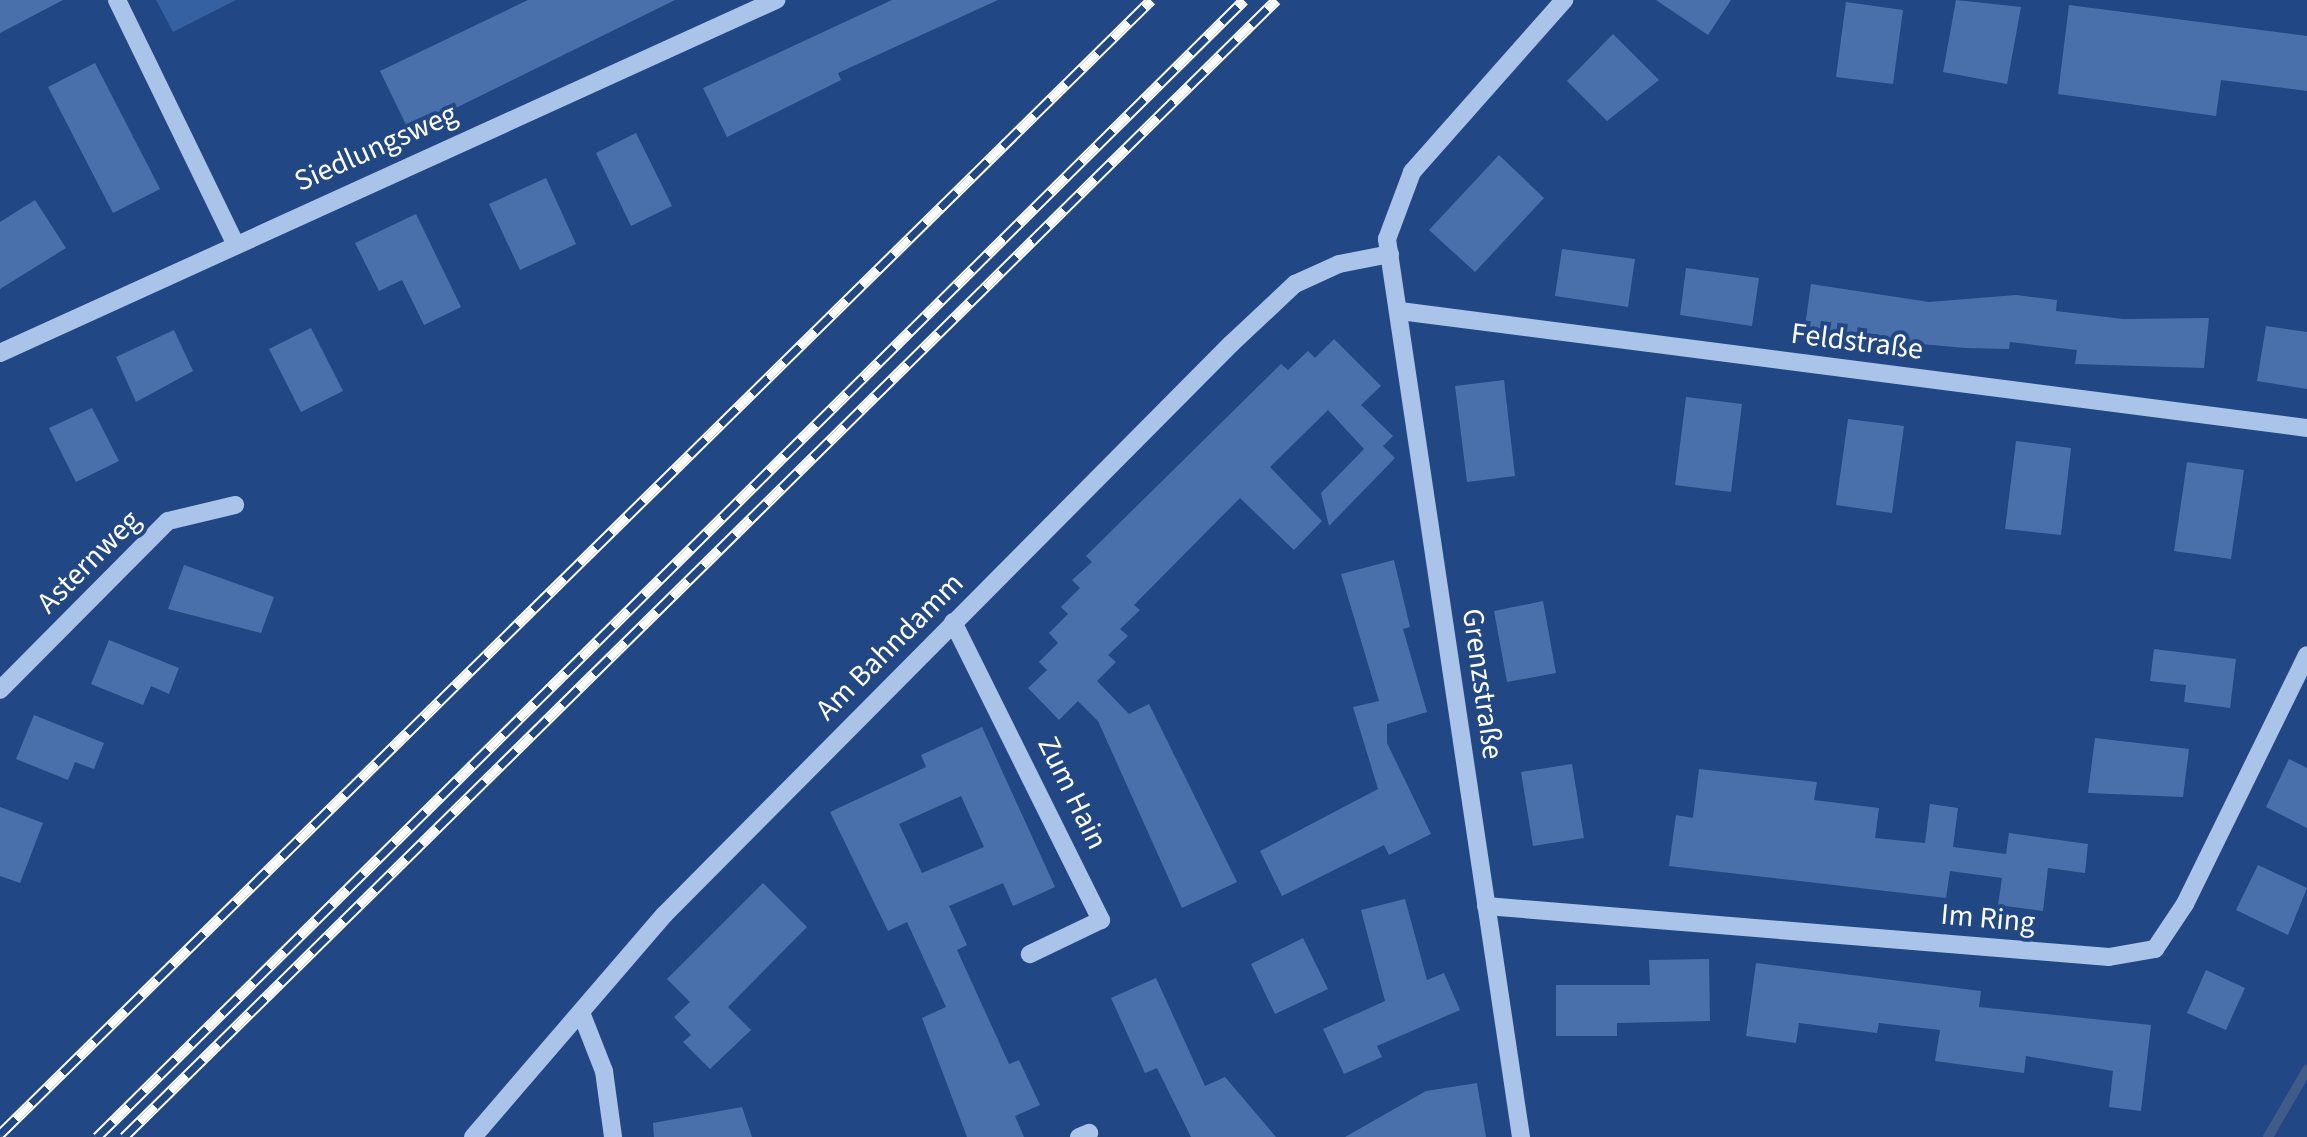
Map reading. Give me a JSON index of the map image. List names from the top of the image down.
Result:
{
  "streets": {
    "street": [
      "Siedlungsweg",
      "Feldstraße",
      "Asternweg",
      "Am Bahndamm",
      "Grenzstraße",
      "Zum Hain",
      "Im Ring"
    ]
  },
  "crossings": [
    ["Feldstraße", "Grenzstraße"],
    ["Am Bahndamm", "Grenzstraße"],
    ["Am Bahndamm", "Zum Hain"],
    ["Grenzstraße", "Im Ring"]
  ]
}
